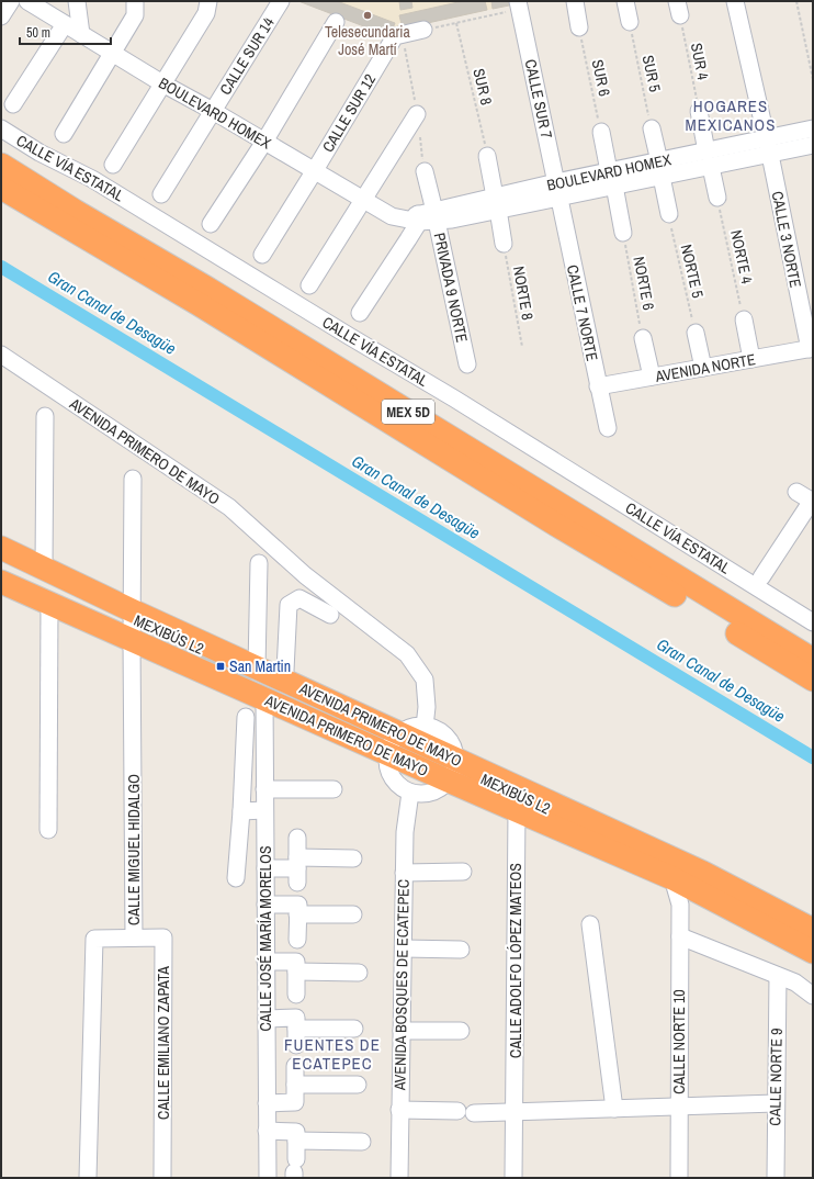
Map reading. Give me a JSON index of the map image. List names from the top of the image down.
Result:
{
  "streets": {
    "highway": ["MEX 5D", "AVENIDA PRIMERO DE MAYO"],
    "street": [
      "CALLE SUR 14",
      "CALLE SUR 7",
      "BOULEVARD HOMEX",
      "CALLE SUR 12",
      "CALLE VÍA ESTATAL",
      "CALLE 3 NORTE",
      "PRIVADA 9 NORTE",
      "CALLE 7 NORTE",
      "AVENIDA NORTE",
      "MEXIBÚS L2",
      "CALLE MIGUEL HIDALGO",
      "CALLE JOSÉ MARÍA MORELOS",
      "CALLE ADOLFO LÓPEZ MATEOS",
      "AVENIDA BOSQUES DE ECATEPEC",
      "CALLE NORTE 10",
      "CALLE EMILIANO ZAPATA",
      "CALLE NORTE 9"
    ],
    "path": [
      "SUR 4",
      "SUR 5",
      "SUR 6",
      "SUR 8",
      "NORTE 4",
      "NORTE 5",
      "NORTE 6",
      "NORTE 8"
    ]
  },
  "crossings": [
    ["CALLE SUR 14", "BOULEVARD HOMEX"],
    ["CALLE SUR 7", "BOULEVARD HOMEX"],
    ["CALLE SUR 7", "CALLE 7 NORTE"],
    ["BOULEVARD HOMEX", "CALLE SUR 12"],
    ["BOULEVARD HOMEX", "CALLE 3 NORTE"],
    ["BOULEVARD HOMEX", "PRIVADA 9 NORTE"],
    ["BOULEVARD HOMEX", "CALLE 7 NORTE"],
    ["CALLE 3 NORTE", "AVENIDA NORTE"],
    ["CALLE 7 NORTE", "AVENIDA NORTE"],
    ["AVENIDA PRIMERO DE MAYO", "MEXIBÚS L2"],
    ["AVENIDA PRIMERO DE MAYO", "CALLE MIGUEL HIDALGO"],
    ["AVENIDA PRIMERO DE MAYO", "CALLE JOSÉ MARÍA MORELOS"],
    ["AVENIDA PRIMERO DE MAYO", "CALLE ADOLFO LÓPEZ MATEOS"],
    ["AVENIDA PRIMERO DE MAYO", "CALLE NORTE 10"],
    ["MEXIBÚS L2", "CALLE MIGUEL HIDALGO"],
    ["CALLE MIGUEL HIDALGO", "CALLE EMILIANO ZAPATA"]
  ],
  "districts": ["HOGARES MEXICANOS", "FUENTES DE ECATEPEC"],
  "water": ["Gran Canal de Desagüe"],
  "places": {
    "other": ["Telesecundaria José Martí"],
    "transit": ["San Martin"]
  },
  "scale_bar": "50 m"
}
